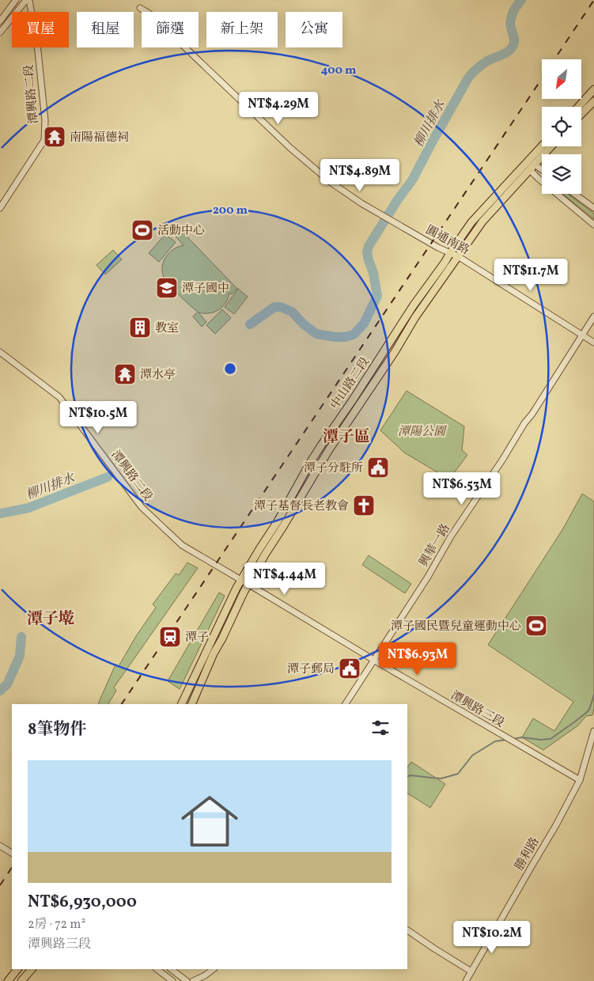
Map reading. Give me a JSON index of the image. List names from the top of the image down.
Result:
{
  "streets": {
    "main road": ["中山路二段"],
    "street": [
      "潭興路二段",
      "圓通南路",
      "興華一路",
      "潭興路三段",
      "勝利路"
    ]
  },
  "crossings": [
    ["潭興路二段", "潭興路三段"],
    ["圓通南路", "中山路二段"],
    ["圓通南路", "興華一路"],
    ["中山路二段", "潭興路三段"],
    ["興華一路", "潭興路三段"],
    ["潭興路三段", "勝利路"]
  ],
  "districts": ["潭子區", "潭子墘"],
  "water": ["柳川排水"],
  "parks": ["潭陽公園"],
  "places": {
    "temple": ["南陽福德祠", "潭水亭"],
    "sports": ["活動中心", "潭子國民暨兒童運動中心"],
    "school or university": ["潭子國中"],
    "building": ["教室"],
    "public building": ["潭子分駐所", "潭子郵局"],
    "church": ["潭子基督長老教會"],
    "station": ["潭子"]
  },
  "north": "bottom left",
  "page": {
    "chip": [
      "買屋",
      "租屋",
      "篩選",
      "新上架",
      "公寓"
    ],
    "price": [
      "NT$4.29M",
      "NT$4.89M",
      "NT$11.7M",
      "NT$10.5M",
      "NT$6.53M",
      "NT$4.44M",
      "NT$6.93M",
      "NT$10.2M"
    ],
    "heading": "8筆物件",
    "list": [
      {
        "name": "NT$6,930,000",
        "note": "2房 · 72 m² · 潭興路三段"
      }
    ]
  },
  "rings": ["400 m", "200 m"]
}
